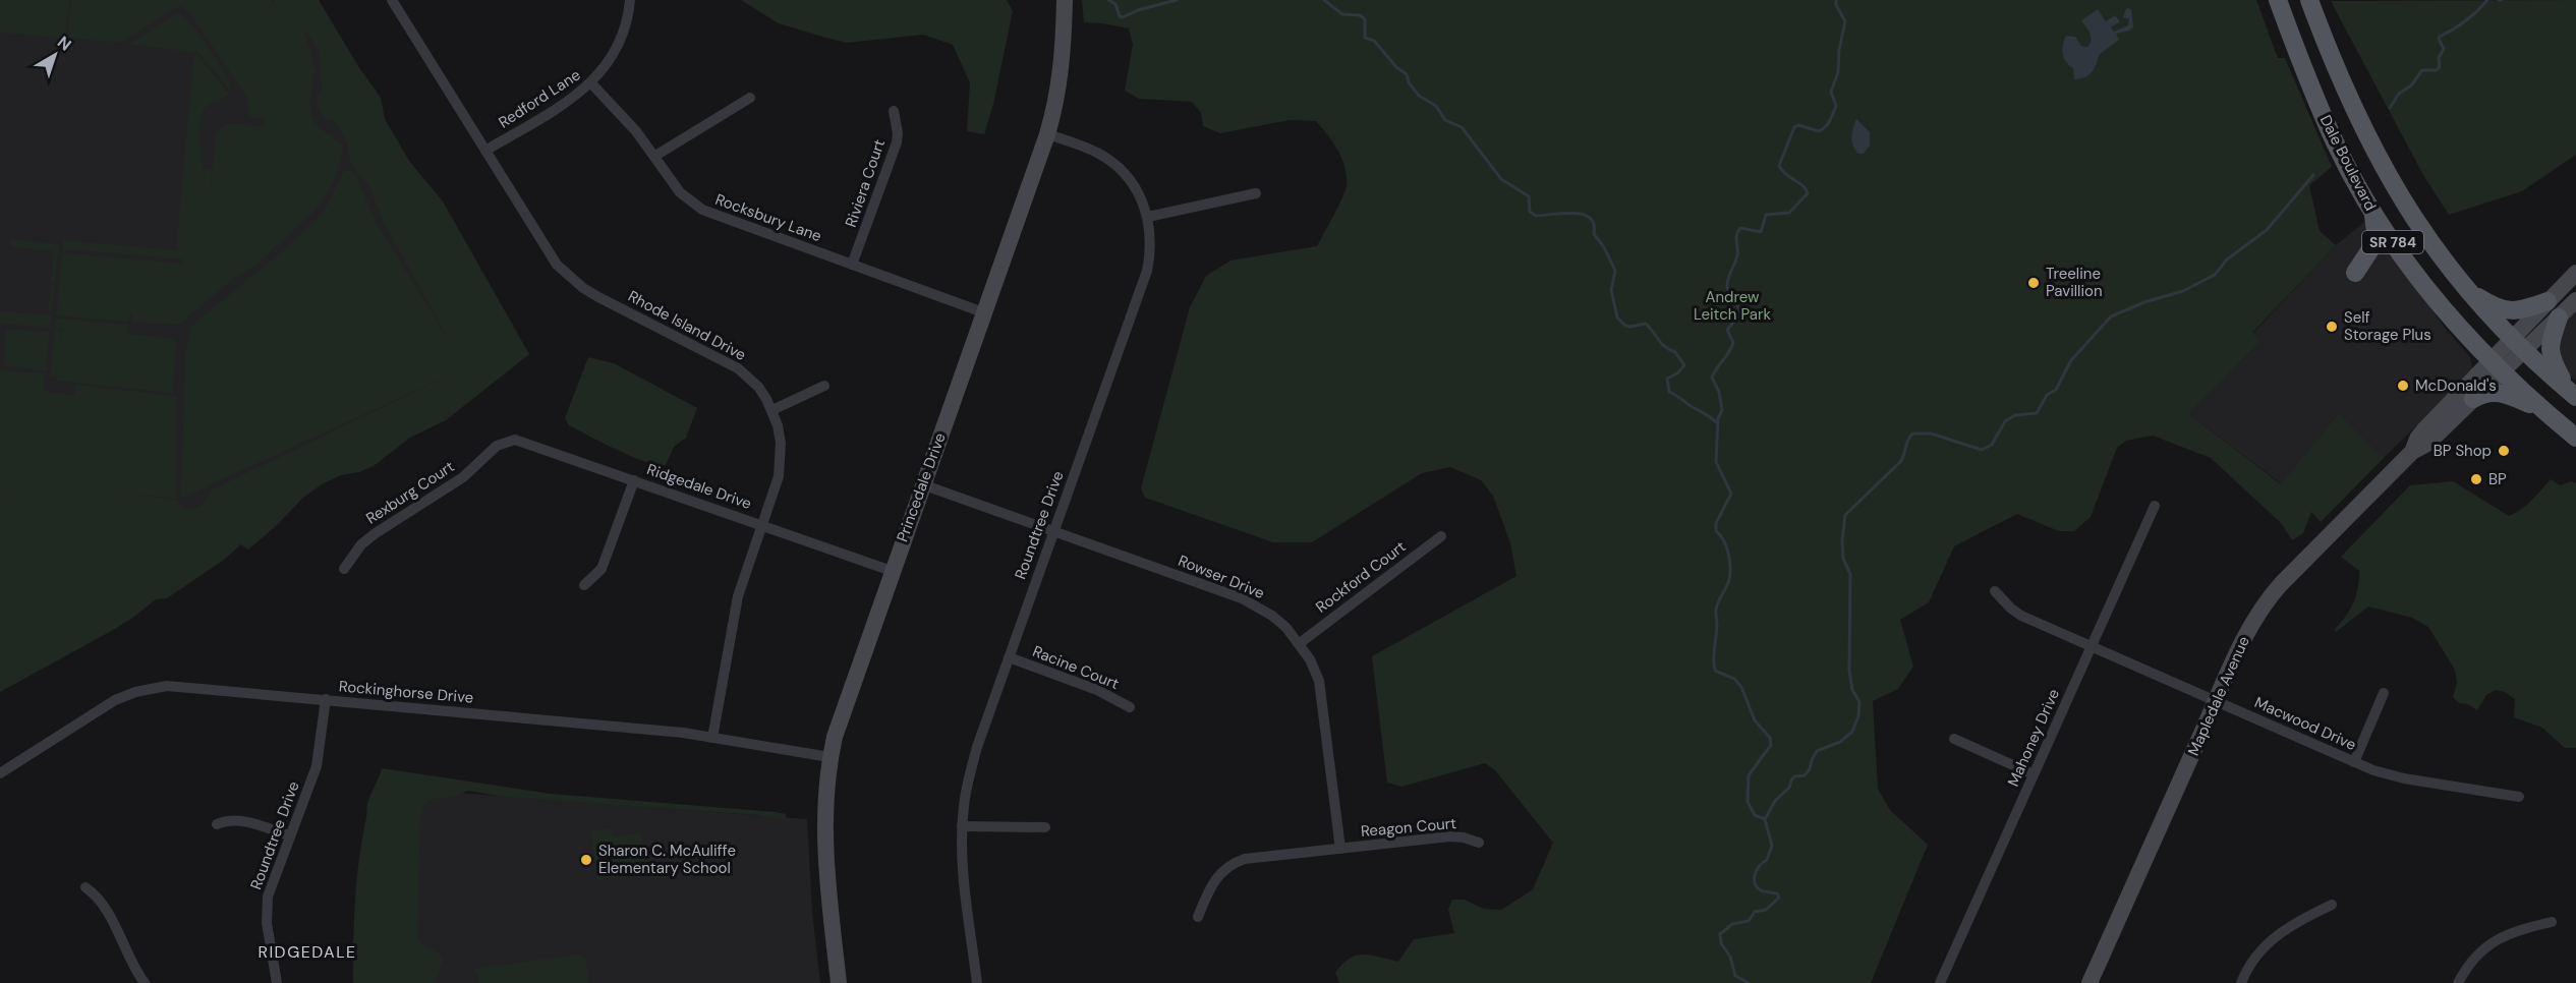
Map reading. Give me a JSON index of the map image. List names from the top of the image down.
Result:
{
  "streets": {
    "main road": ["Dale Boulevard", "SR 784"],
    "street": [
      "Redford Lane",
      "Riviera Court",
      "Rocksbury Lane",
      "Rhode Island Drive",
      "Ridgedale Drive",
      "Princedale Drive",
      "Rexburg Court",
      "Roundtree Drive",
      "Rowser Drive",
      "Rockford Court",
      "Racine Court",
      "Rockinghorse Drive",
      "Mapledale Avenue",
      "Macwood Drive",
      "Mahoney Drive",
      "Reagon Court"
    ]
  },
  "crossings": [
    ["Redford Lane", "Rocksbury Lane"],
    ["Redford Lane", "Rhode Island Drive"],
    ["Dale Boulevard", "Mapledale Avenue"],
    ["Riviera Court", "Rocksbury Lane"],
    ["Rocksbury Lane", "Princedale Drive"],
    ["Rhode Island Drive", "Ridgedale Drive"],
    ["Rhode Island Drive", "Rockinghorse Drive"],
    ["Ridgedale Drive", "Princedale Drive"],
    ["Ridgedale Drive", "Rexburg Court"],
    ["Princedale Drive", "Roundtree Drive"],
    ["Princedale Drive", "Rowser Drive"],
    ["Princedale Drive", "Rockinghorse Drive"],
    ["Roundtree Drive", "Rowser Drive"],
    ["Roundtree Drive", "Racine Court"],
    ["Roundtree Drive", "Rockinghorse Drive"],
    ["Rowser Drive", "Rockford Court"],
    ["Rowser Drive", "Reagon Court"],
    ["Mapledale Avenue", "Macwood Drive"],
    ["Macwood Drive", "Mahoney Drive"]
  ],
  "districts": ["RIDGEDALE"],
  "parks": ["Andrew Leitch Park"],
  "places": [
    "Treeline Pavillion",
    "Self Storage Plus",
    "McDonald's",
    "BP Shop",
    "BP",
    "Sharon C. McAuliffe Elementary School"
  ],
  "north": "top right"
}
